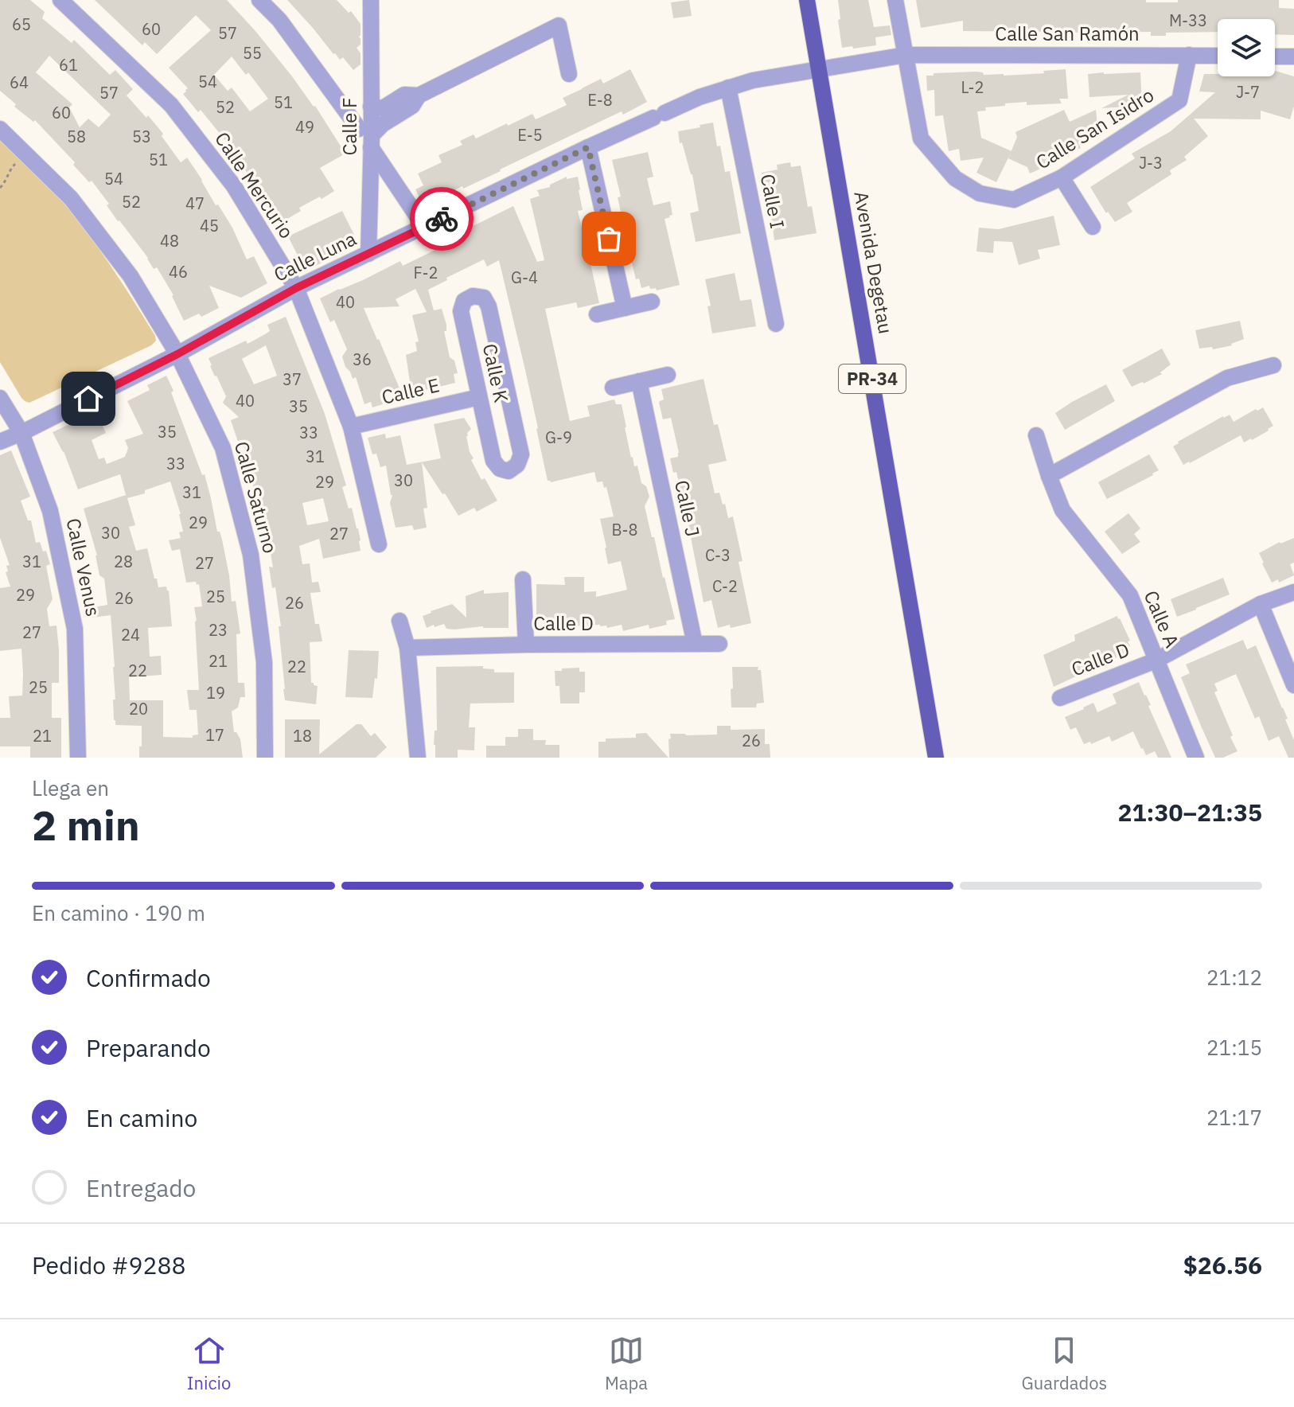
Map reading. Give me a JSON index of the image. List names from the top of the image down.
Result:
{
  "streets": {
    "main road": ["Avenida Degetau", "PR-34"],
    "street": [
      "Calle San Ramón",
      "Calle F",
      "Calle San Isidro",
      "Calle Mercurio",
      "Calle I",
      "Calle Luna",
      "Calle K",
      "Calle E",
      "Calle Saturno",
      "Calle J",
      "Calle Venus",
      "Calle A",
      "Calle D"
    ]
  },
  "crossings": [
    ["Calle San Ramón", "Calle San Isidro"],
    ["Calle San Ramón", "Calle I"],
    ["Calle San Ramón", "Calle Luna"],
    ["Calle San Ramón", "Avenida Degetau"],
    ["Calle F", "Calle Luna"],
    ["Calle Mercurio", "Calle Luna"],
    ["Calle Mercurio", "Calle E"],
    ["Calle I", "Calle Luna"],
    ["Calle Luna", "Calle Saturno"],
    ["Calle Luna", "Calle Venus"],
    ["Calle K", "Calle E"],
    ["Calle J", "Calle D"],
    ["Calle A", "Calle D"]
  ],
  "house_numbers": [
    "M-33",
    "65",
    "60",
    "57",
    "55",
    "61",
    "54",
    "64",
    "L-2",
    "J-7",
    "57",
    "E-8",
    "51",
    "52",
    "60",
    "49",
    "E-5",
    "58",
    "53",
    "51",
    "J-3",
    "54",
    "52",
    "47",
    "45",
    "48",
    "46",
    "F-2",
    "G-4",
    "40",
    "36",
    "37",
    "40",
    "35",
    "35",
    "33",
    "G-9",
    "31",
    "33",
    "30",
    "29",
    "31",
    "29",
    "B-8",
    "30",
    "27",
    "C-3",
    "31",
    "28",
    "27",
    "C-2",
    "29",
    "25",
    "26",
    "26",
    "23",
    "27",
    "24",
    "21",
    "22",
    "22",
    "25",
    "19",
    "20",
    "17",
    "21",
    "18",
    "26"
  ],
  "page": {
    "heading": ["2 min", "Llega en", "21:30–21:35"],
    "panel": ["Pedido #9288", "$26.56"],
    "bar": "En camino · 190 m",
    "list": [
      ["Confirmado", "21:12"],
      ["Preparando", "21:15"],
      ["En camino", "21:17"],
      "Entregado"
    ],
    "tabs": ["Inicio", "Mapa", "Guardados"]
  }
}
